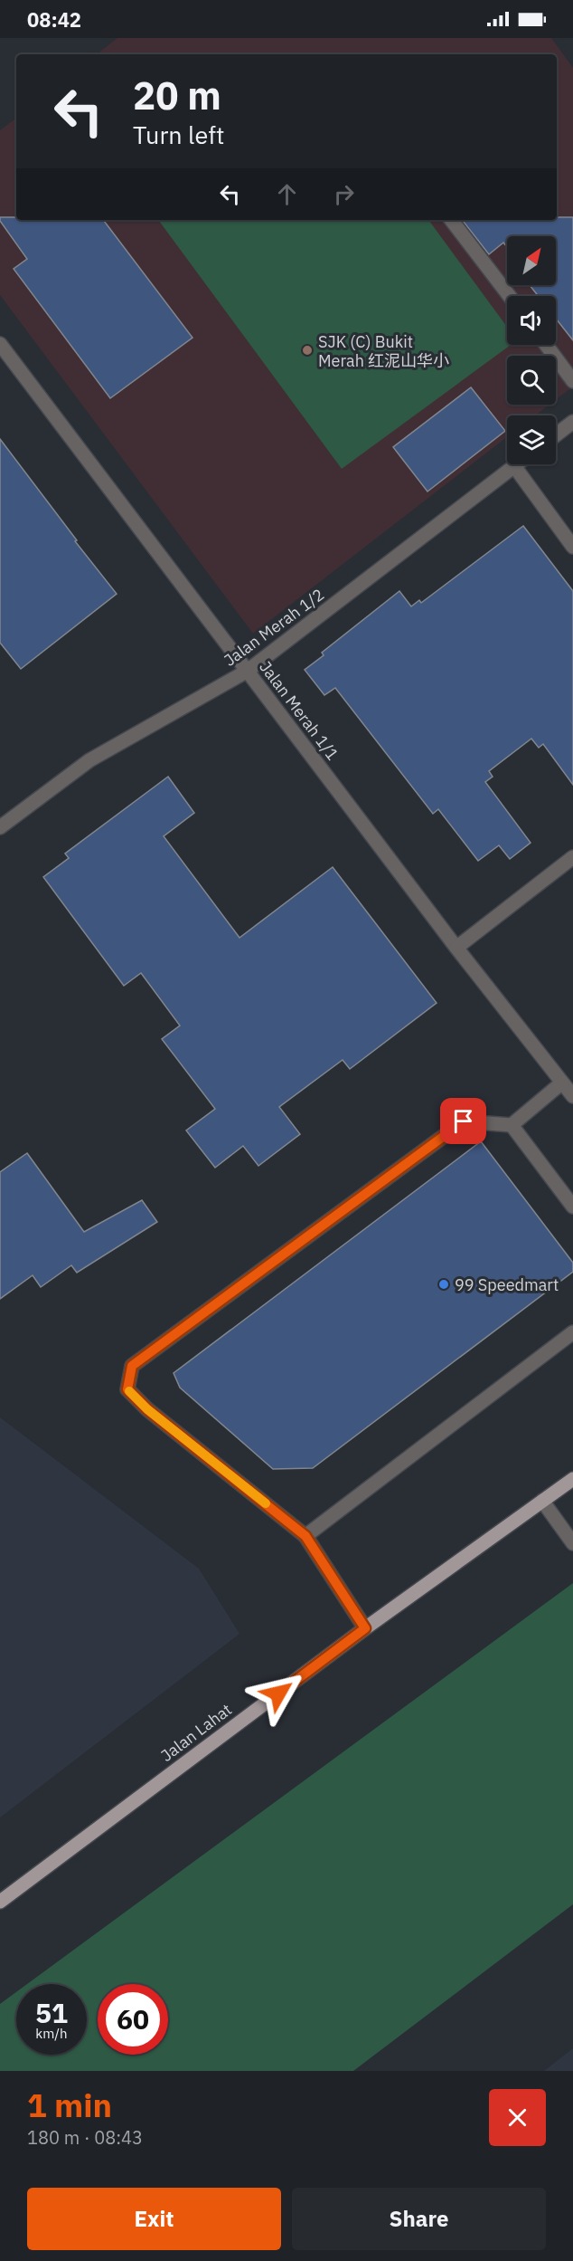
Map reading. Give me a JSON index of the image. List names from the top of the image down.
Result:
{
  "streets": {
    "main road": ["Jalan Lahat"],
    "street": ["Jalan Merah 1/2", "Jalan Merah 1/1"]
  },
  "crossings": [
    ["Jalan Merah 1/2", "Jalan Merah 1/1"]
  ],
  "places": ["SJK (C) Bukit Merah 红泥山华小", "99 Speedmart"],
  "north": "top right",
  "page": {
    "status": "08:42",
    "turn": ["20 m", "Turn left"],
    "speed": "51 km/h",
    "limit": "60",
    "heading": ["1 min", "180 m · 08:43"],
    "buttons": ["Exit", "Share"]
  }
}
